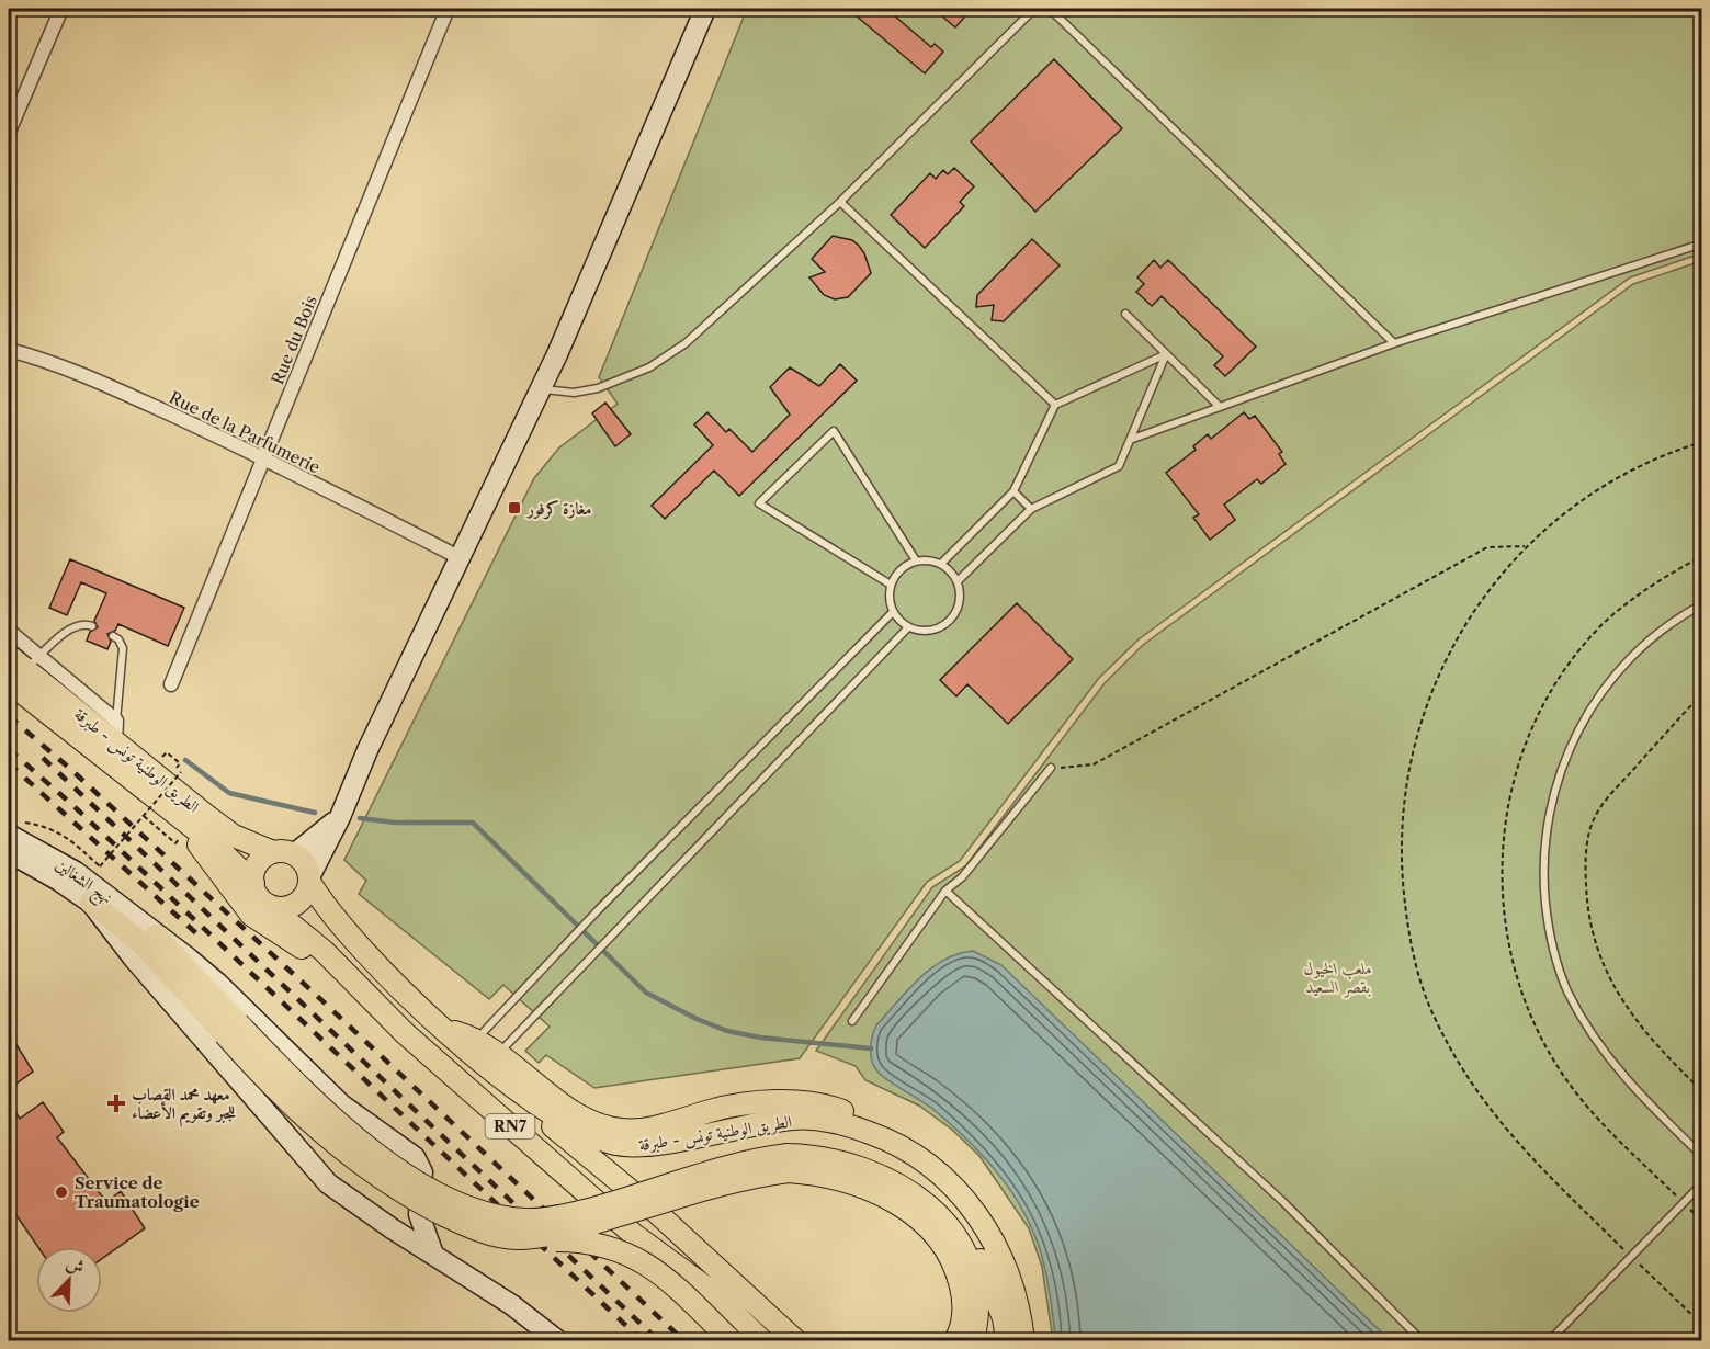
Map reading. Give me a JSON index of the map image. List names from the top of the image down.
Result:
{
  "streets": {
    "main road": ["الطريق الوطنية تونس - طبرقة", "RN7"],
    "street": ["Rue du Bois", "Rue de la Parfumerie", "نهج الشغالين"]
  },
  "crossings": [
    ["Rue du Bois", "Rue de la Parfumerie"],
    ["الطريق الوطنية تونس - طبرقة", "RN7"]
  ],
  "parks": ["ملعب الخيول بقصر السعيد"],
  "places": {
    "transit": ["مغازة كرفور"],
    "health": ["معهد محمد القصاب للجبر وتقويم الأعضاء"],
    "other": ["Service de Traumatologie"]
  },
  "north": "top right"
}
